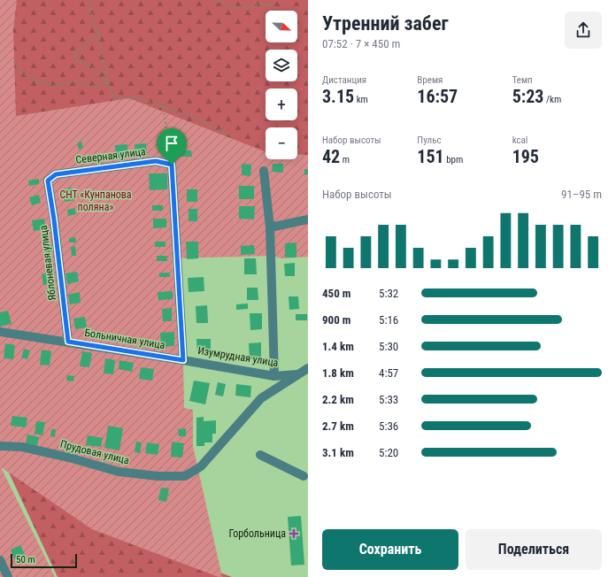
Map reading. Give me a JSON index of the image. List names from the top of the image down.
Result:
{
  "streets": {
    "street": [
      "Северная улица",
      "Яблоневая улица",
      "Больничная улица",
      "Изумрудная улица",
      "Прудовая улица"
    ]
  },
  "crossings": [
    ["Северная улица", "Яблоневая улица"],
    ["Яблоневая улица", "Больничная улица"],
    ["Больничная улица", "Изумрудная улица"],
    ["Изумрудная улица", "Прудовая улица"]
  ],
  "parks": ["СНТ «Кунпанова поляна»"],
  "places": {
    "health": ["Горбольница"]
  },
  "scale_bar": "50 m",
  "north": "right",
  "page": {
    "heading": ["Утренний забег", "07:52 · 7 × 450 m"],
    "map_buttons": ["+", "−"],
    "stats": [
      ["Дистанция", "3.15 km"],
      ["Время", "16:57"],
      ["Темп", "5:23 /km"],
      ["Набор высоты", "42 m"],
      ["Пульс", "151 bpm"],
      ["kcal", "195"]
    ],
    "chart": ["Набор высоты", "91–95 m"],
    "list": [
      {
        "name": "450 m",
        "note": "5:32"
      },
      {
        "name": "900 m",
        "note": "5:16"
      },
      {
        "name": "1.4 km",
        "note": "5:30"
      },
      {
        "name": "1.8 km",
        "note": "4:57"
      },
      {
        "name": "2.2 km",
        "note": "5:33"
      },
      {
        "name": "2.7 km",
        "note": "5:36"
      },
      {
        "name": "3.1 km",
        "note": "5:20"
      }
    ],
    "buttons": ["Сохранить", "Поделиться"],
    "scale": "50 m"
  }
}
